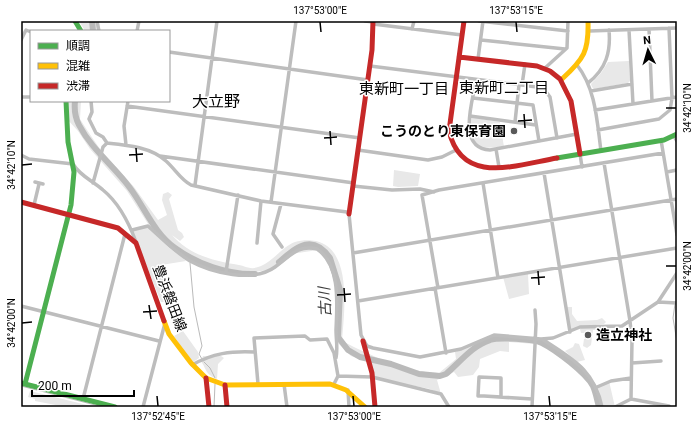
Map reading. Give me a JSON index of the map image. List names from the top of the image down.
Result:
{
  "streets": {
    "street": ["豊浜磐田線"]
  },
  "districts": ["東新町二丁目", "東新町一丁目", "大立野"],
  "water": ["古川"],
  "places": ["こうのとり東保育園", "造立神社"],
  "legend": ["順調", "混雑", "渋滞"],
  "scale_bar": "200 m",
  "north": "top",
  "coordinates": [
    "137°53'00\"E",
    "137°53'15\"E",
    "34°42'10\"N",
    "34°42'00\"N",
    "137°52'45\"E"
  ]
}
